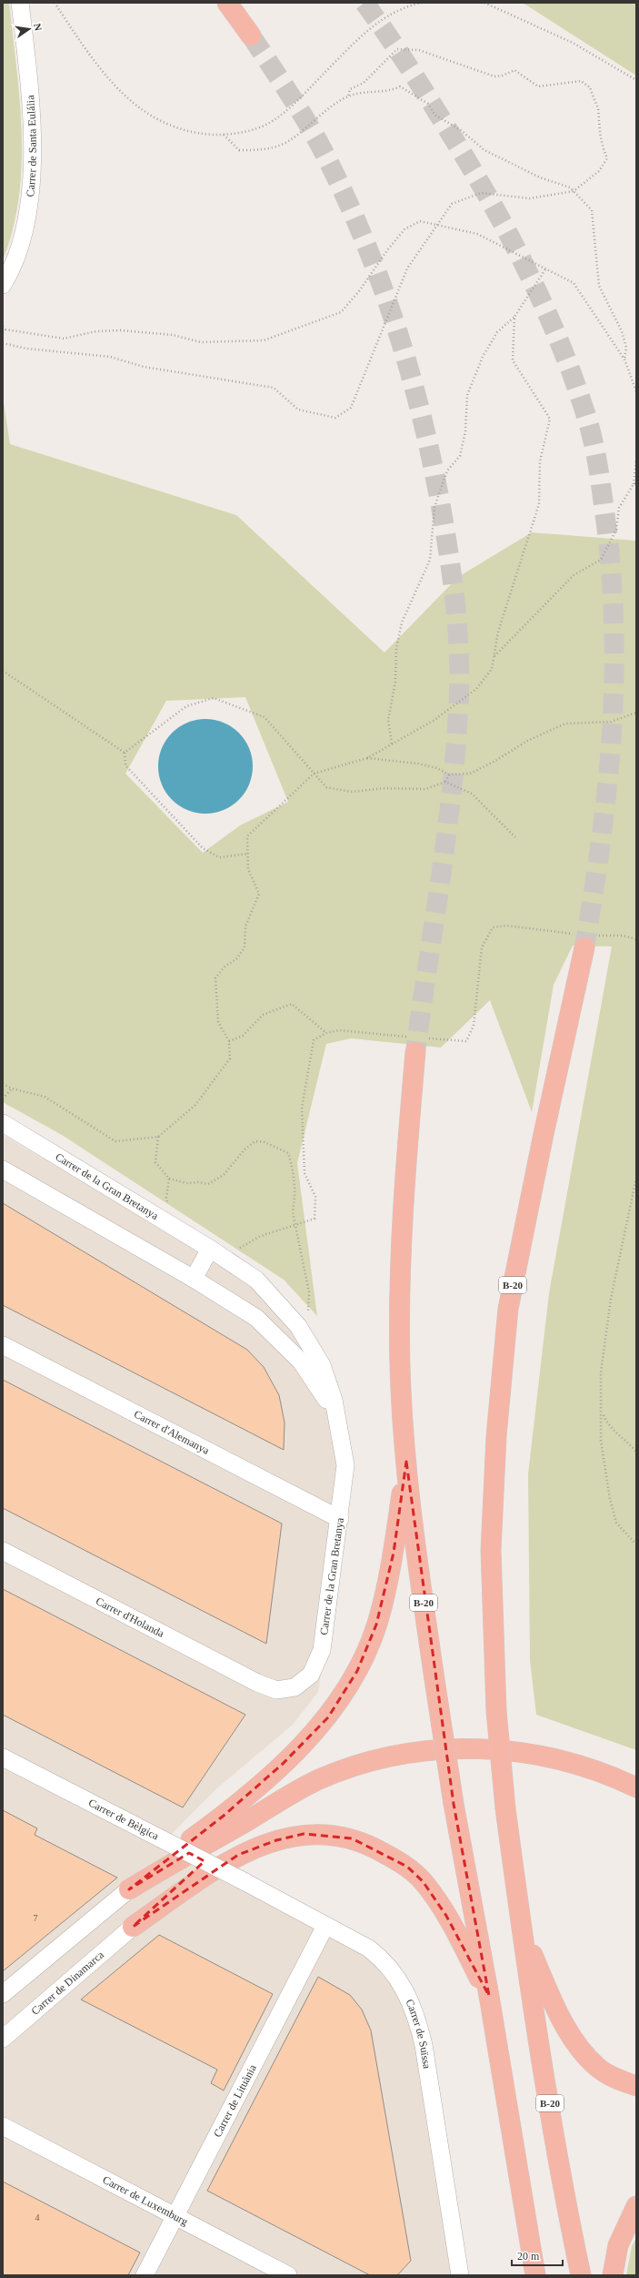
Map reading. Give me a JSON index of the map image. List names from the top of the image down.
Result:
{
  "streets": {
    "highway": ["B-20"],
    "street": [
      "Carrer de Santa Eulália",
      "Carrer de la Gran Bretanya",
      "Carrer d'Alemanya",
      "Carrer d'Holanda",
      "Carrer de Bèlgica",
      "Carrer de Dinamarca",
      "Carrer de Suïssa",
      "Carrer de Lituània",
      "Carrer de Luxemburg"
    ]
  },
  "crossings": [
    ["Carrer de la Gran Bretanya", "Carrer d'Alemanya"],
    ["Carrer de la Gran Bretanya", "Carrer d'Holanda"],
    ["Carrer de Bèlgica", "Carrer de Suïssa"],
    ["Carrer de Suïssa", "Carrer de Lituània"],
    ["Carrer de Lituània", "Carrer de Luxemburg"]
  ],
  "house_numbers": ["7", "4"],
  "scale_bar": "20 m",
  "north": "right"
}
